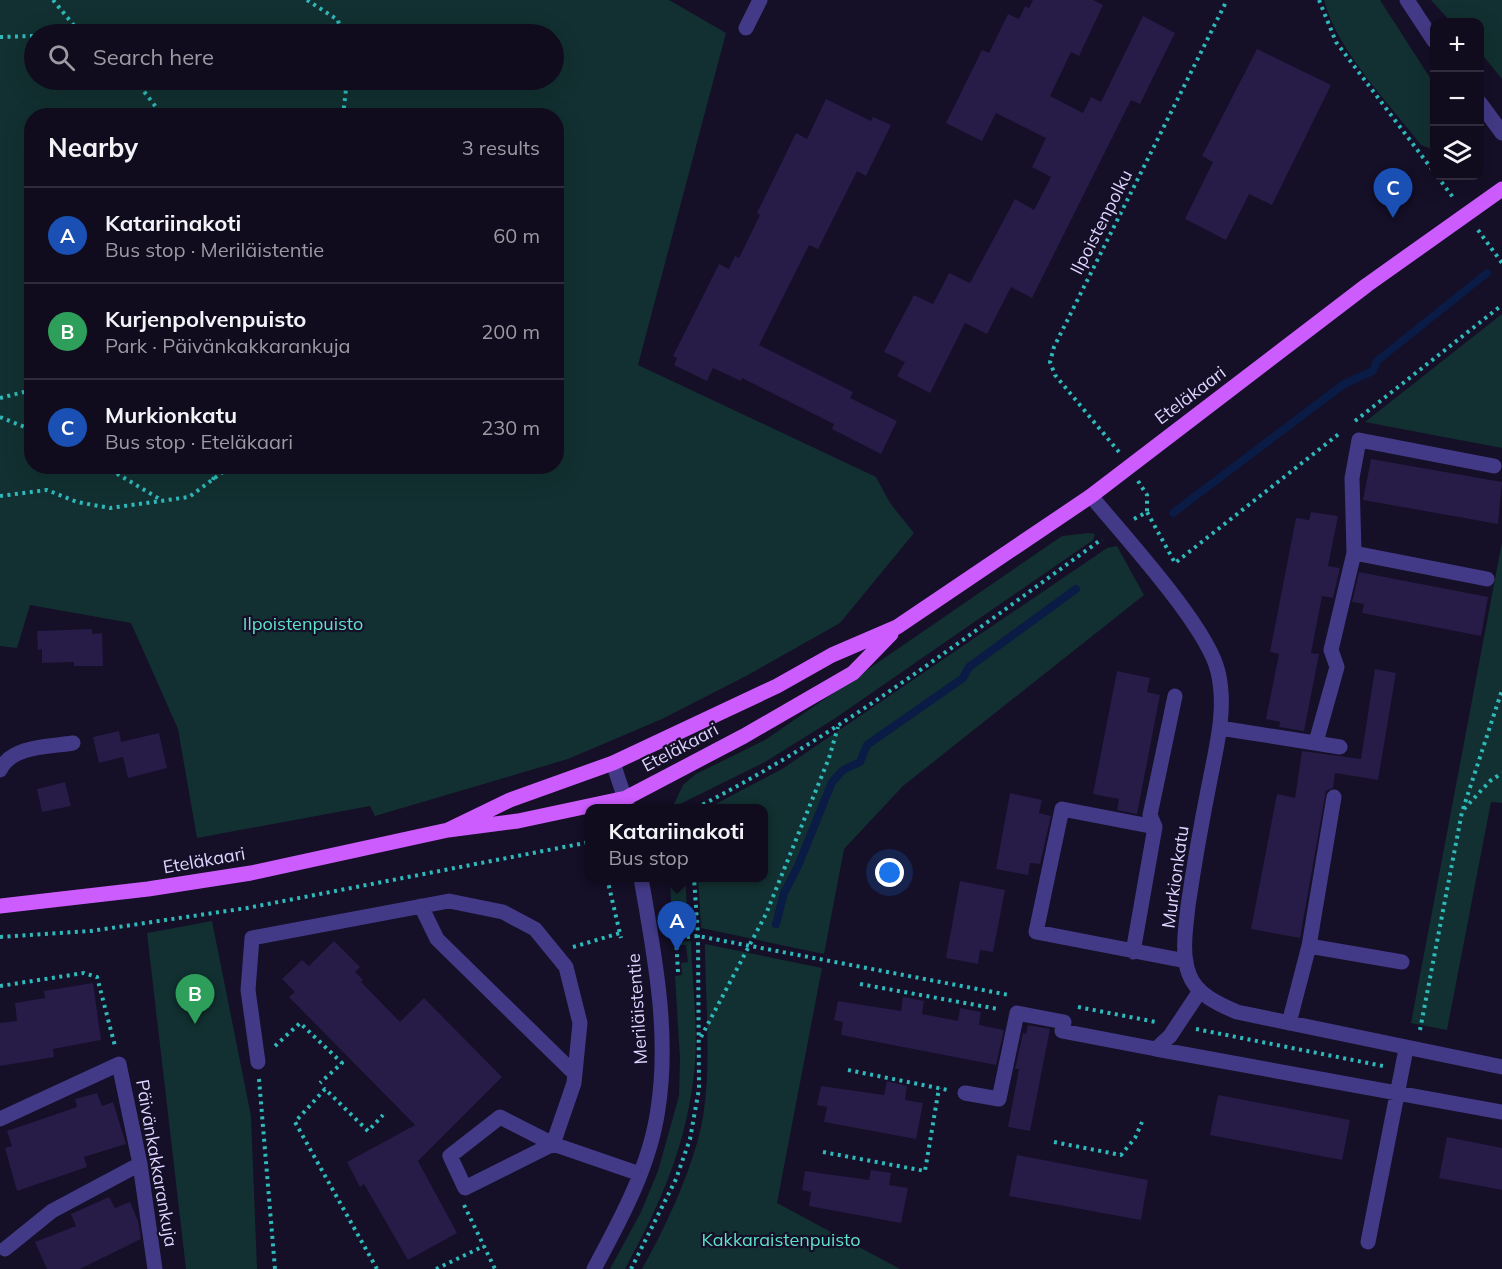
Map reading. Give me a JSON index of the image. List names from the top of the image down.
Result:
{
  "streets": {
    "main road": ["Eteläkaari"],
    "street": ["Murkionkatu", "Meriläistentie", "Päivänkakkarankuja"],
    "path": ["Ilpoistenpolku"]
  },
  "crossings": [
    ["Eteläkaari", "Murkionkatu"]
  ],
  "parks": ["Ilpoistenpuisto", "Kakkaraistenpuisto"],
  "page": {
    "map_buttons": ["+", "−"],
    "search": "Search here",
    "heading": ["Nearby", "3 results"],
    "pins": ["C", "A", "B"],
    "list": [
      {
        "mark": "A",
        "name": "Katariinakoti",
        "note": "Bus stop · Meriläistentie",
        "value": "60 m"
      },
      {
        "mark": "B",
        "name": "Kurjenpolvenpuisto",
        "note": "Park · Päivänkakkarankuja",
        "value": "200 m"
      },
      {
        "mark": "C",
        "name": "Murkionkatu",
        "note": "Bus stop · Eteläkaari",
        "value": "230 m"
      }
    ],
    "popup": ["Katariinakoti", "Bus stop"]
  }
}
